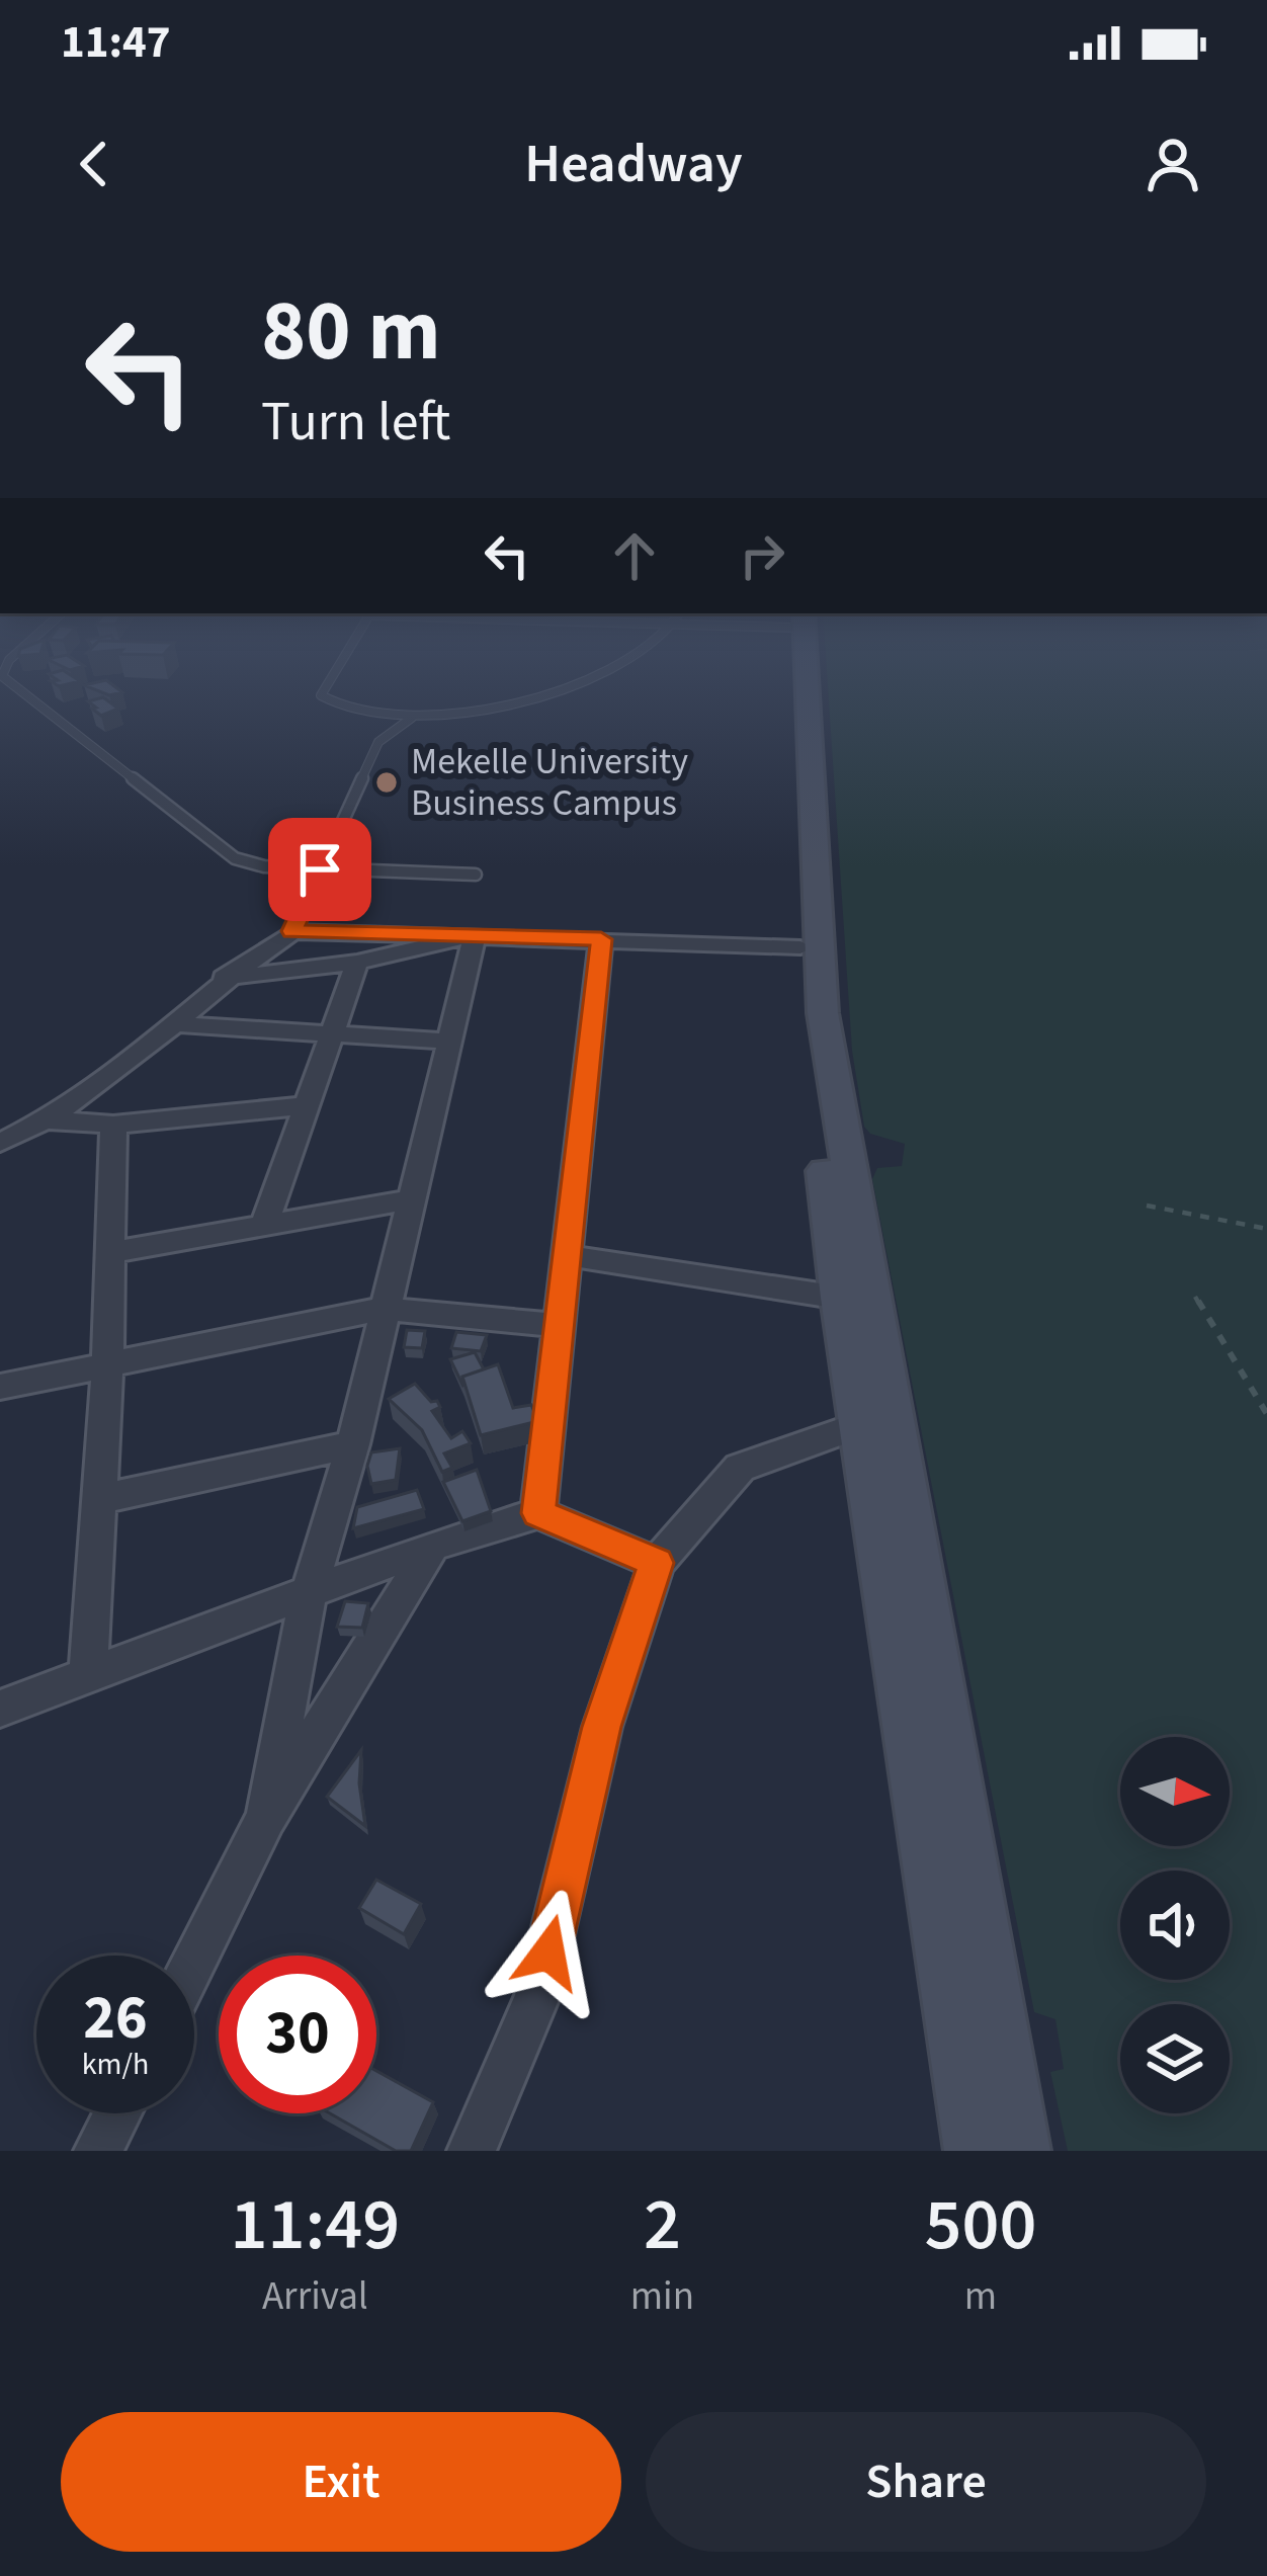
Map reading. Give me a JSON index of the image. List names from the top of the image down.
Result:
{
  "places": ["Mekelle University Business Campus"],
  "north": "right",
  "page": {
    "status": "11:47",
    "header": "Headway",
    "turn": ["80 m", "Turn left"],
    "speed": "26 km/h",
    "limit": "30",
    "eta": [
      "11:49",
      "Arrival",
      "2",
      "min",
      "500",
      "m"
    ],
    "buttons": ["Exit", "Share"]
  }
}
